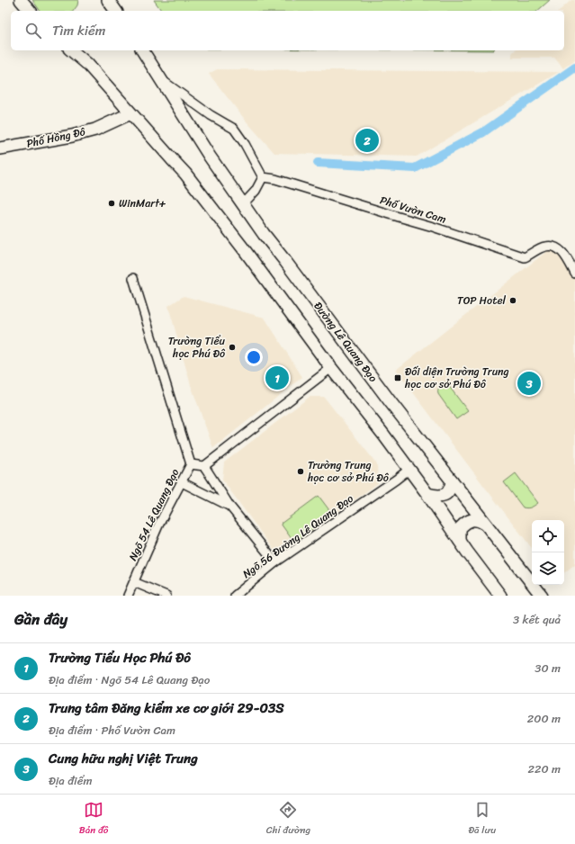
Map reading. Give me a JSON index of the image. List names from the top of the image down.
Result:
{
  "streets": {
    "main road": ["Phố Hồng Đô", "Đường Lê Quang Đạo"],
    "street": ["Phố Vườn Cam", "Ngõ 54 Lê Quang Đạo", "Ngõ 56 Đường Lê Quang Đạo"]
  },
  "places": {
    "other": [
      "WinMart+",
      "TOP Hotel",
      "Trường Tiểu học Phú Đô",
      "Trường Trung học cơ sở Phú Đô"
    ],
    "transit": ["Đối diện Trường Trung học cơ sở Phú Đô"]
  },
  "page": {
    "search": "Tìm kiếm",
    "pins": ["2", "1", "3"],
    "heading": ["Gần đây", "3 kết quả"],
    "list": [
      {
        "mark": "1",
        "name": "Trường Tiểu Học Phú Đô",
        "note": "Địa điểm · Ngõ 54 Lê Quang Đạo",
        "value": "30 m"
      },
      {
        "mark": "2",
        "name": "Trung tâm Đăng kiểm xe cơ giới 29-03S",
        "note": "Địa điểm · Phố Vườn Cam",
        "value": "200 m"
      },
      {
        "mark": "3",
        "name": "Cung hữu nghị Việt Trung",
        "note": "Địa điểm",
        "value": "220 m"
      }
    ],
    "nav": ["Bản đồ", "Chỉ đường", "Đã lưu"]
  }
}
